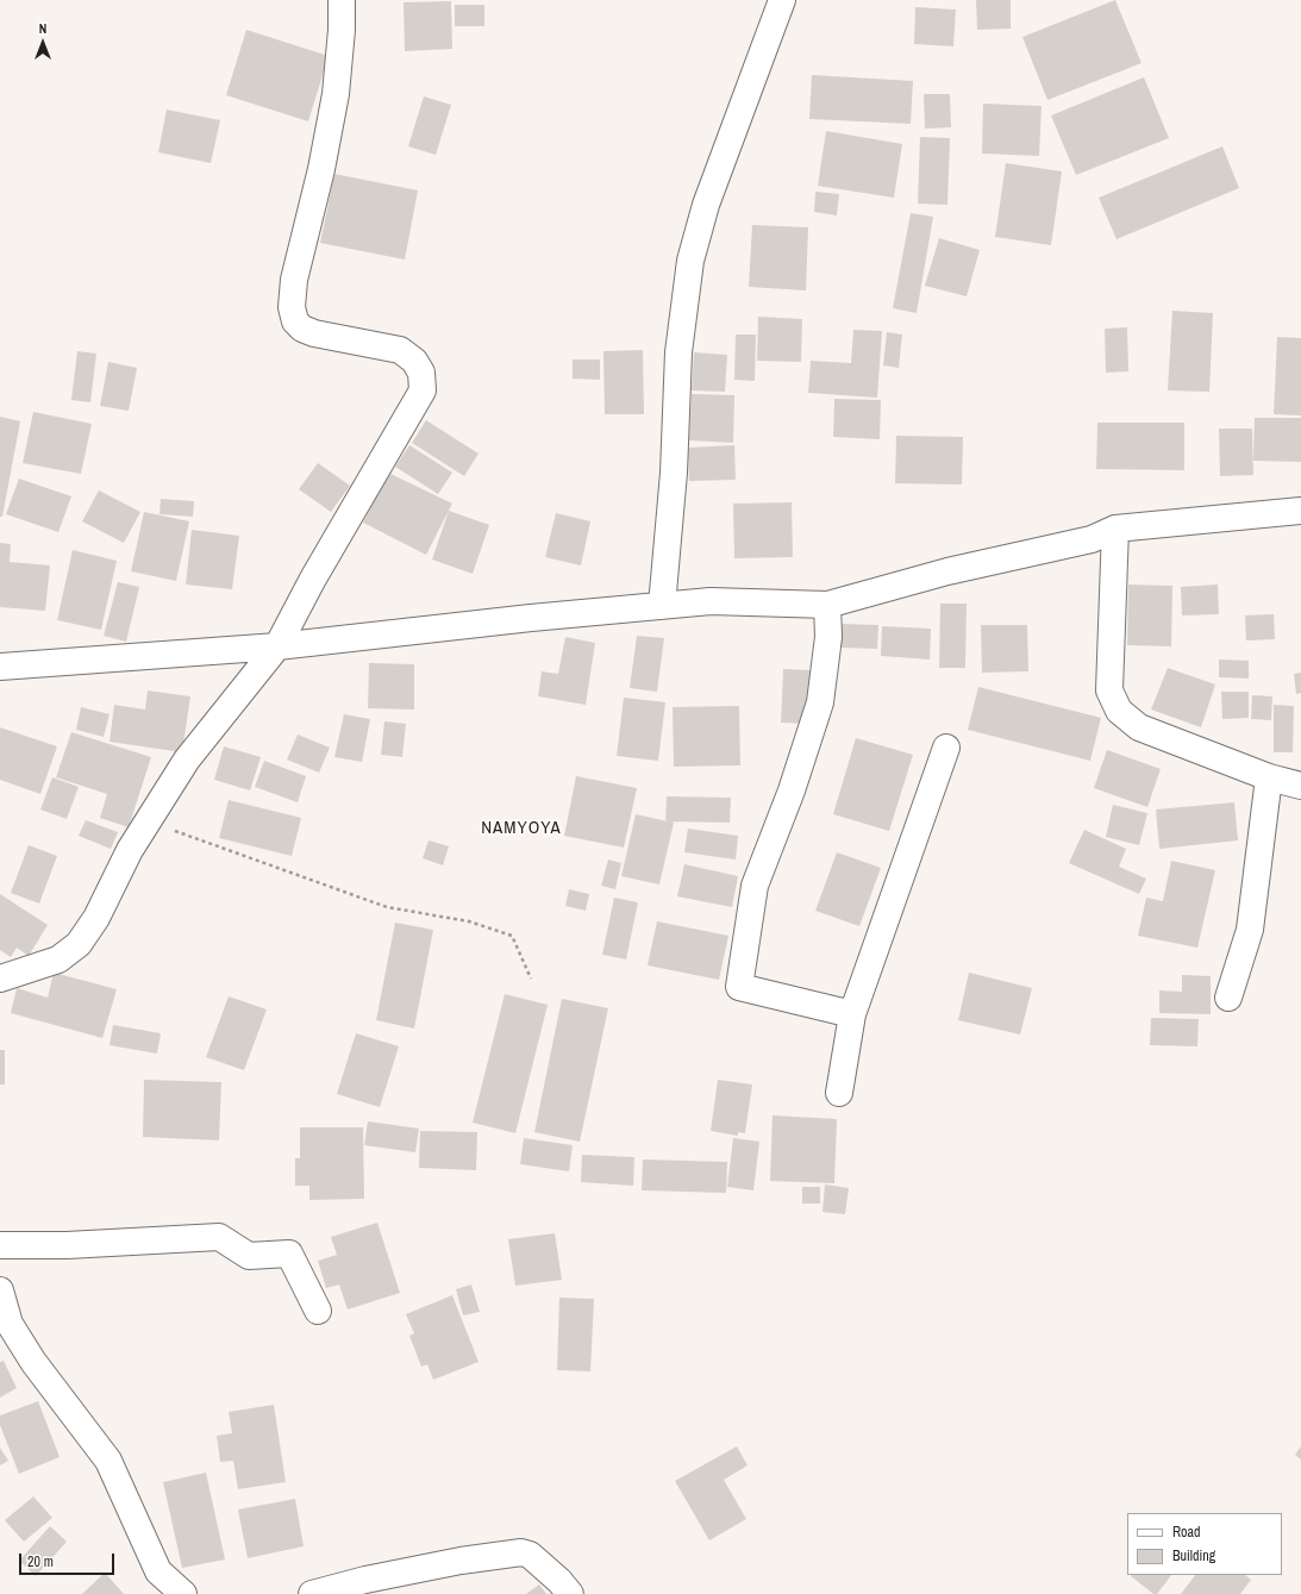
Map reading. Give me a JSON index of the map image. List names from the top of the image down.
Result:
{
  "districts": ["NAMYOYA"],
  "legend": ["Road", "Building"],
  "scale_bar": "20 m",
  "north": "top"
}
